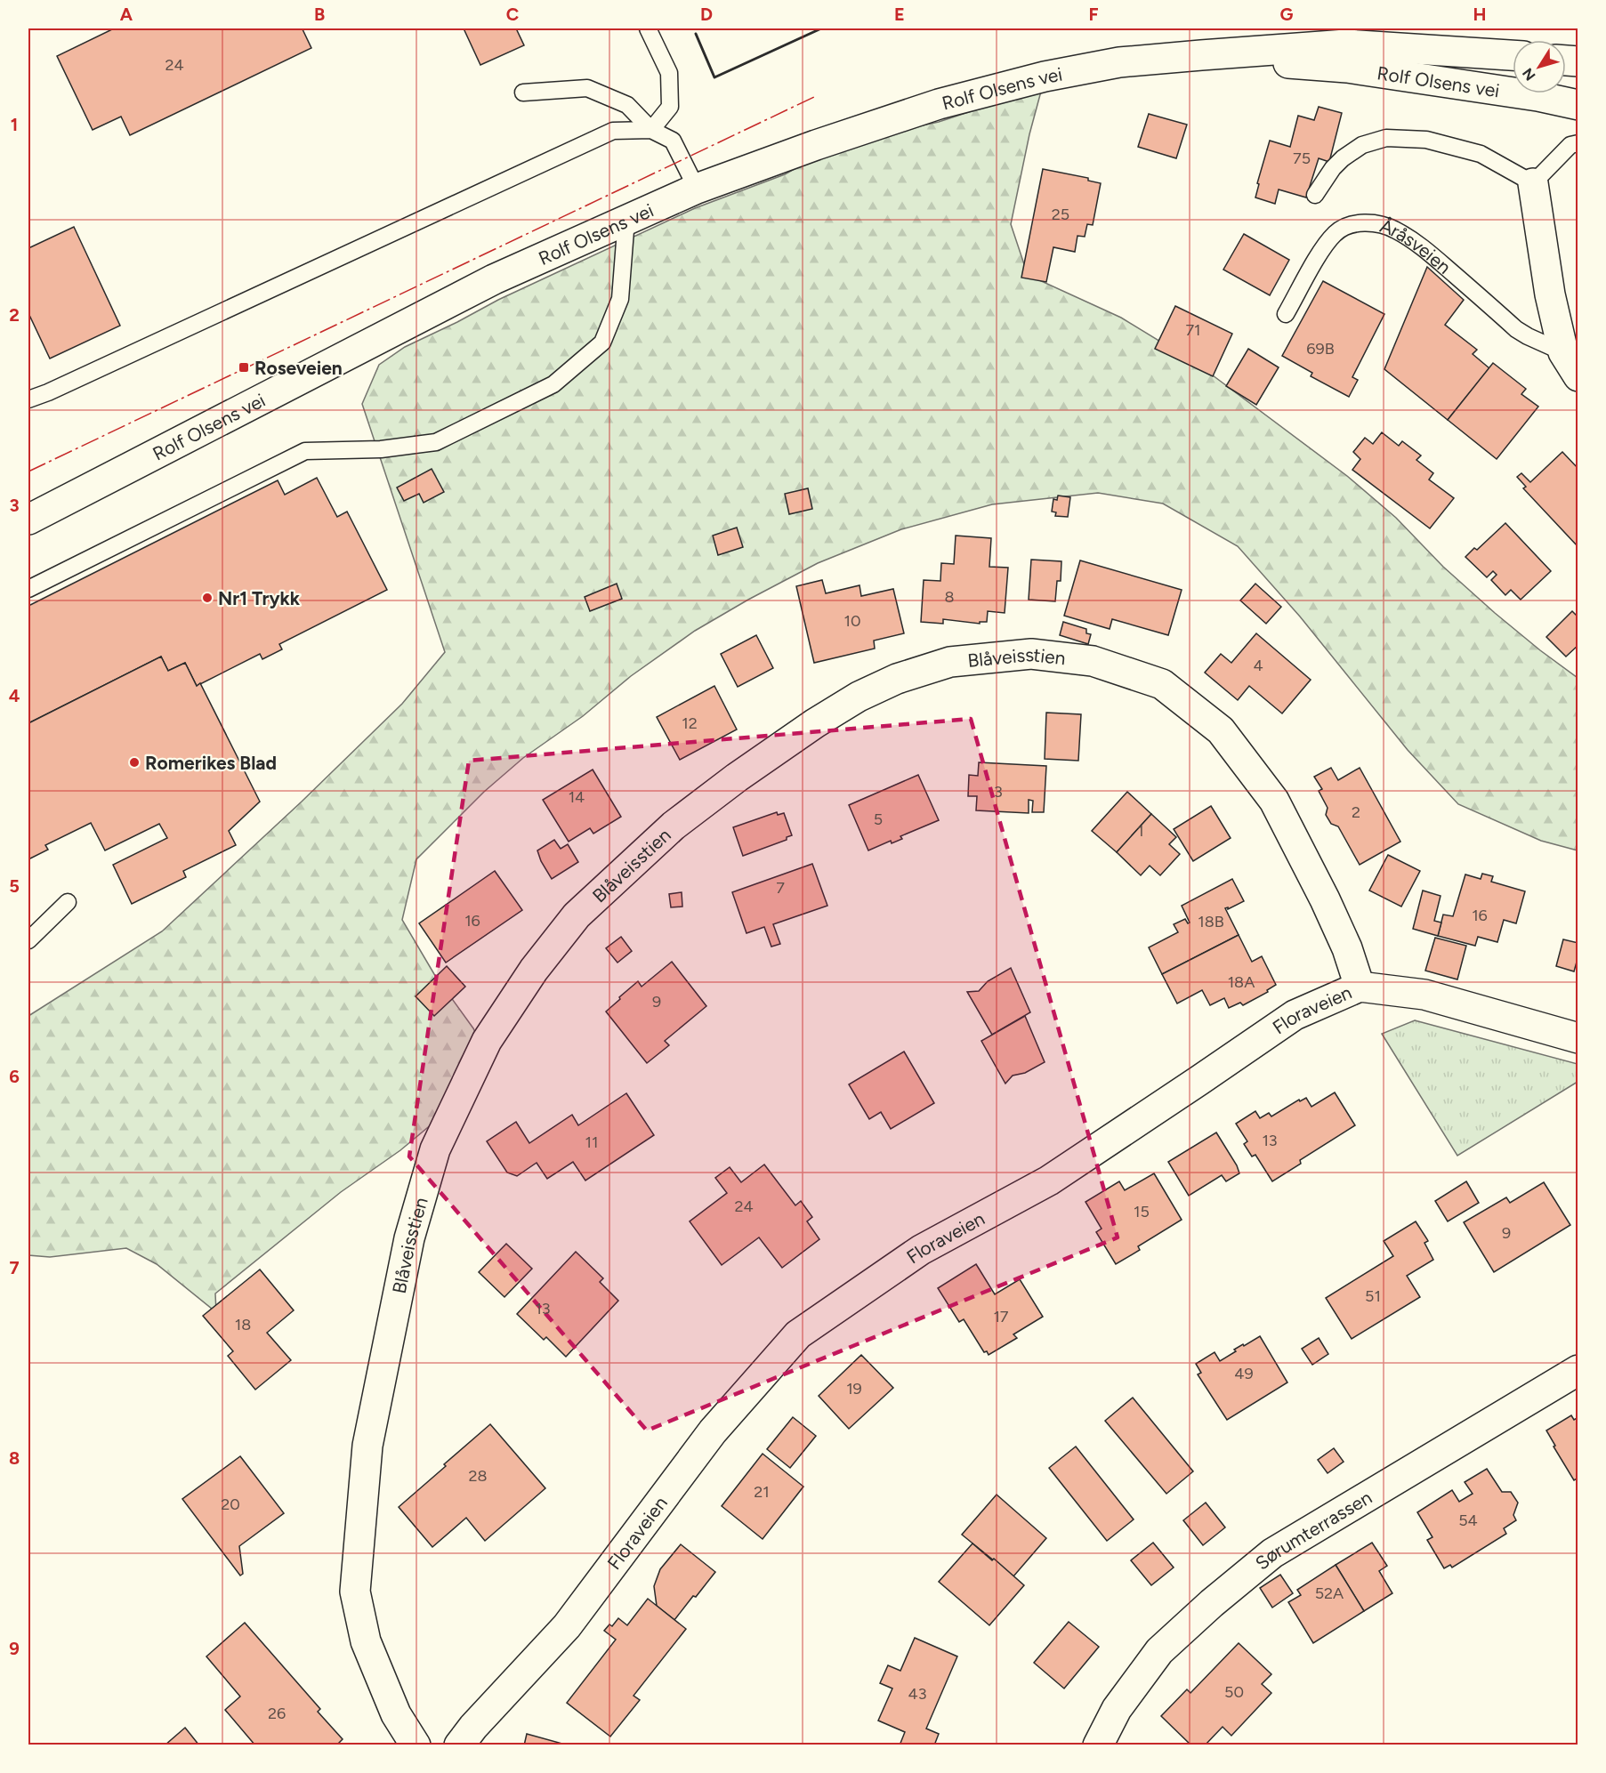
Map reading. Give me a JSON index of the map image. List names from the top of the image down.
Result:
{
  "streets": {
    "street": [
      "Rolf Olsens vei",
      "Åråsveien",
      "Blåveisstien",
      "Floraveien",
      "Sørumterrassen"
    ]
  },
  "crossings": [
    ["Blåveisstien", "Floraveien"]
  ],
  "places": {
    "transit": ["Roseveien"],
    "other": ["Nr1 Trykk", "Romerikes Blad"]
  },
  "house_numbers": [
    "24",
    "75",
    "25",
    "71",
    "69B",
    "8",
    "10",
    "4",
    "12",
    "3",
    "14",
    "2",
    "5",
    "1",
    "7",
    "16",
    "16",
    "18B",
    "18A",
    "9",
    "13",
    "11",
    "24",
    "15",
    "9",
    "51",
    "13",
    "17",
    "18",
    "49",
    "19",
    "28",
    "21",
    "20",
    "54",
    "52A",
    "50",
    "43",
    "26"
  ],
  "north": "bottom left",
  "grid": {
    "columns": [
      "A",
      "B",
      "C",
      "D",
      "E",
      "F",
      "G",
      "H"
    ],
    "rows": [
      "1",
      "2",
      "3",
      "4",
      "5",
      "6",
      "7",
      "8",
      "9"
    ]
  }
}
